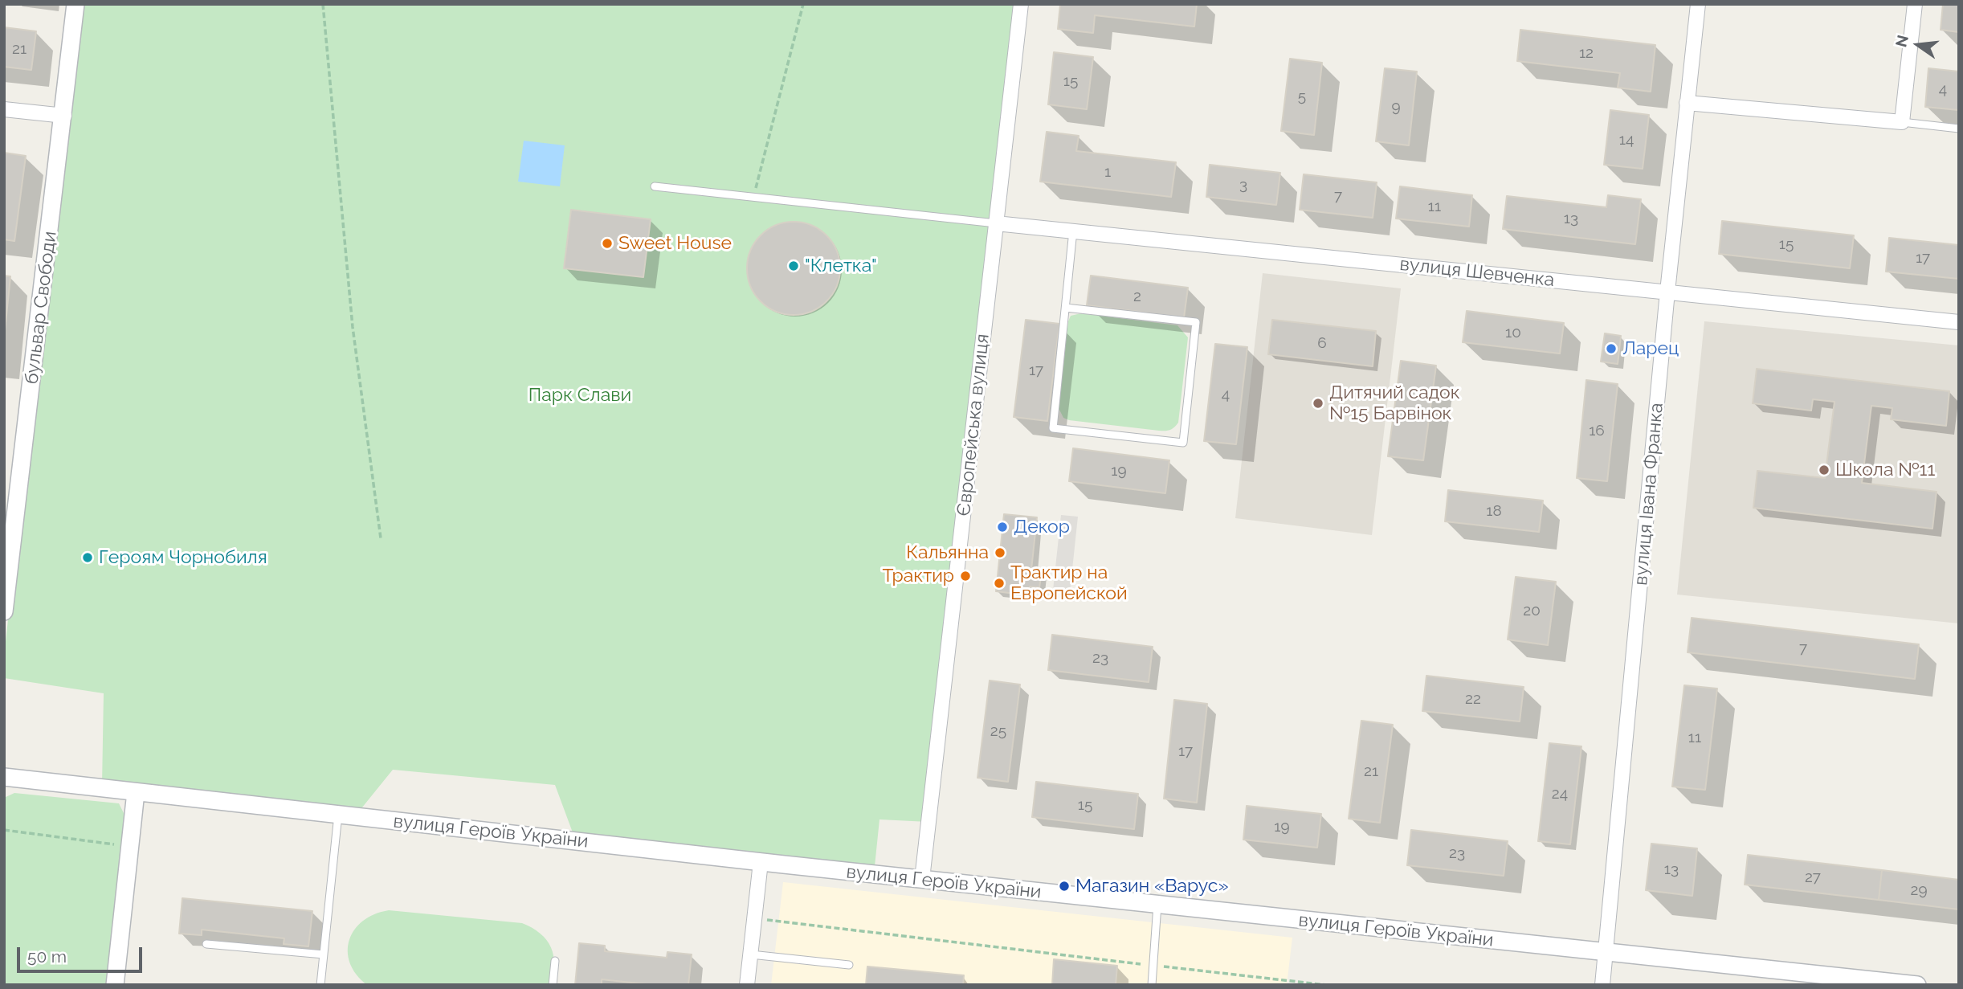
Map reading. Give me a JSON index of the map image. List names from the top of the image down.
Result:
{
  "streets": {
    "street": [
      "вулиця Шевченка",
      "бульвар Свободи",
      "Європейська вулиця",
      "вулиця Івана Франка",
      "вулиця Героїв України"
    ]
  },
  "crossings": [
    ["вулиця Шевченка", "Європейська вулиця"],
    ["вулиця Шевченка", "вулиця Івана Франка"],
    ["Європейська вулиця", "вулиця Героїв України"],
    ["вулиця Івана Франка", "вулиця Героїв України"]
  ],
  "parks": ["Парк Слави"],
  "places": [
    "Sweet House",
    "\"Клетка\"",
    "Ларец",
    "Дитячий садок №15 Барвінок",
    "Школа №11",
    "Декор",
    "Кальянна",
    "Героям Чорнобиля",
    "Трактир",
    "Трактир на Европейской",
    "Магазин «Варус»"
  ],
  "house_numbers": [
    "21",
    "12",
    "15",
    "4",
    "5",
    "9",
    "14",
    "1",
    "3",
    "7",
    "11",
    "13",
    "15",
    "17",
    "2",
    "10",
    "6",
    "17",
    "4",
    "16",
    "19",
    "18",
    "20",
    "7",
    "23",
    "22",
    "25",
    "11",
    "17",
    "21",
    "24",
    "15",
    "19",
    "23",
    "13",
    "27",
    "29"
  ],
  "scale_bar": "50 m",
  "north": "left"
}
